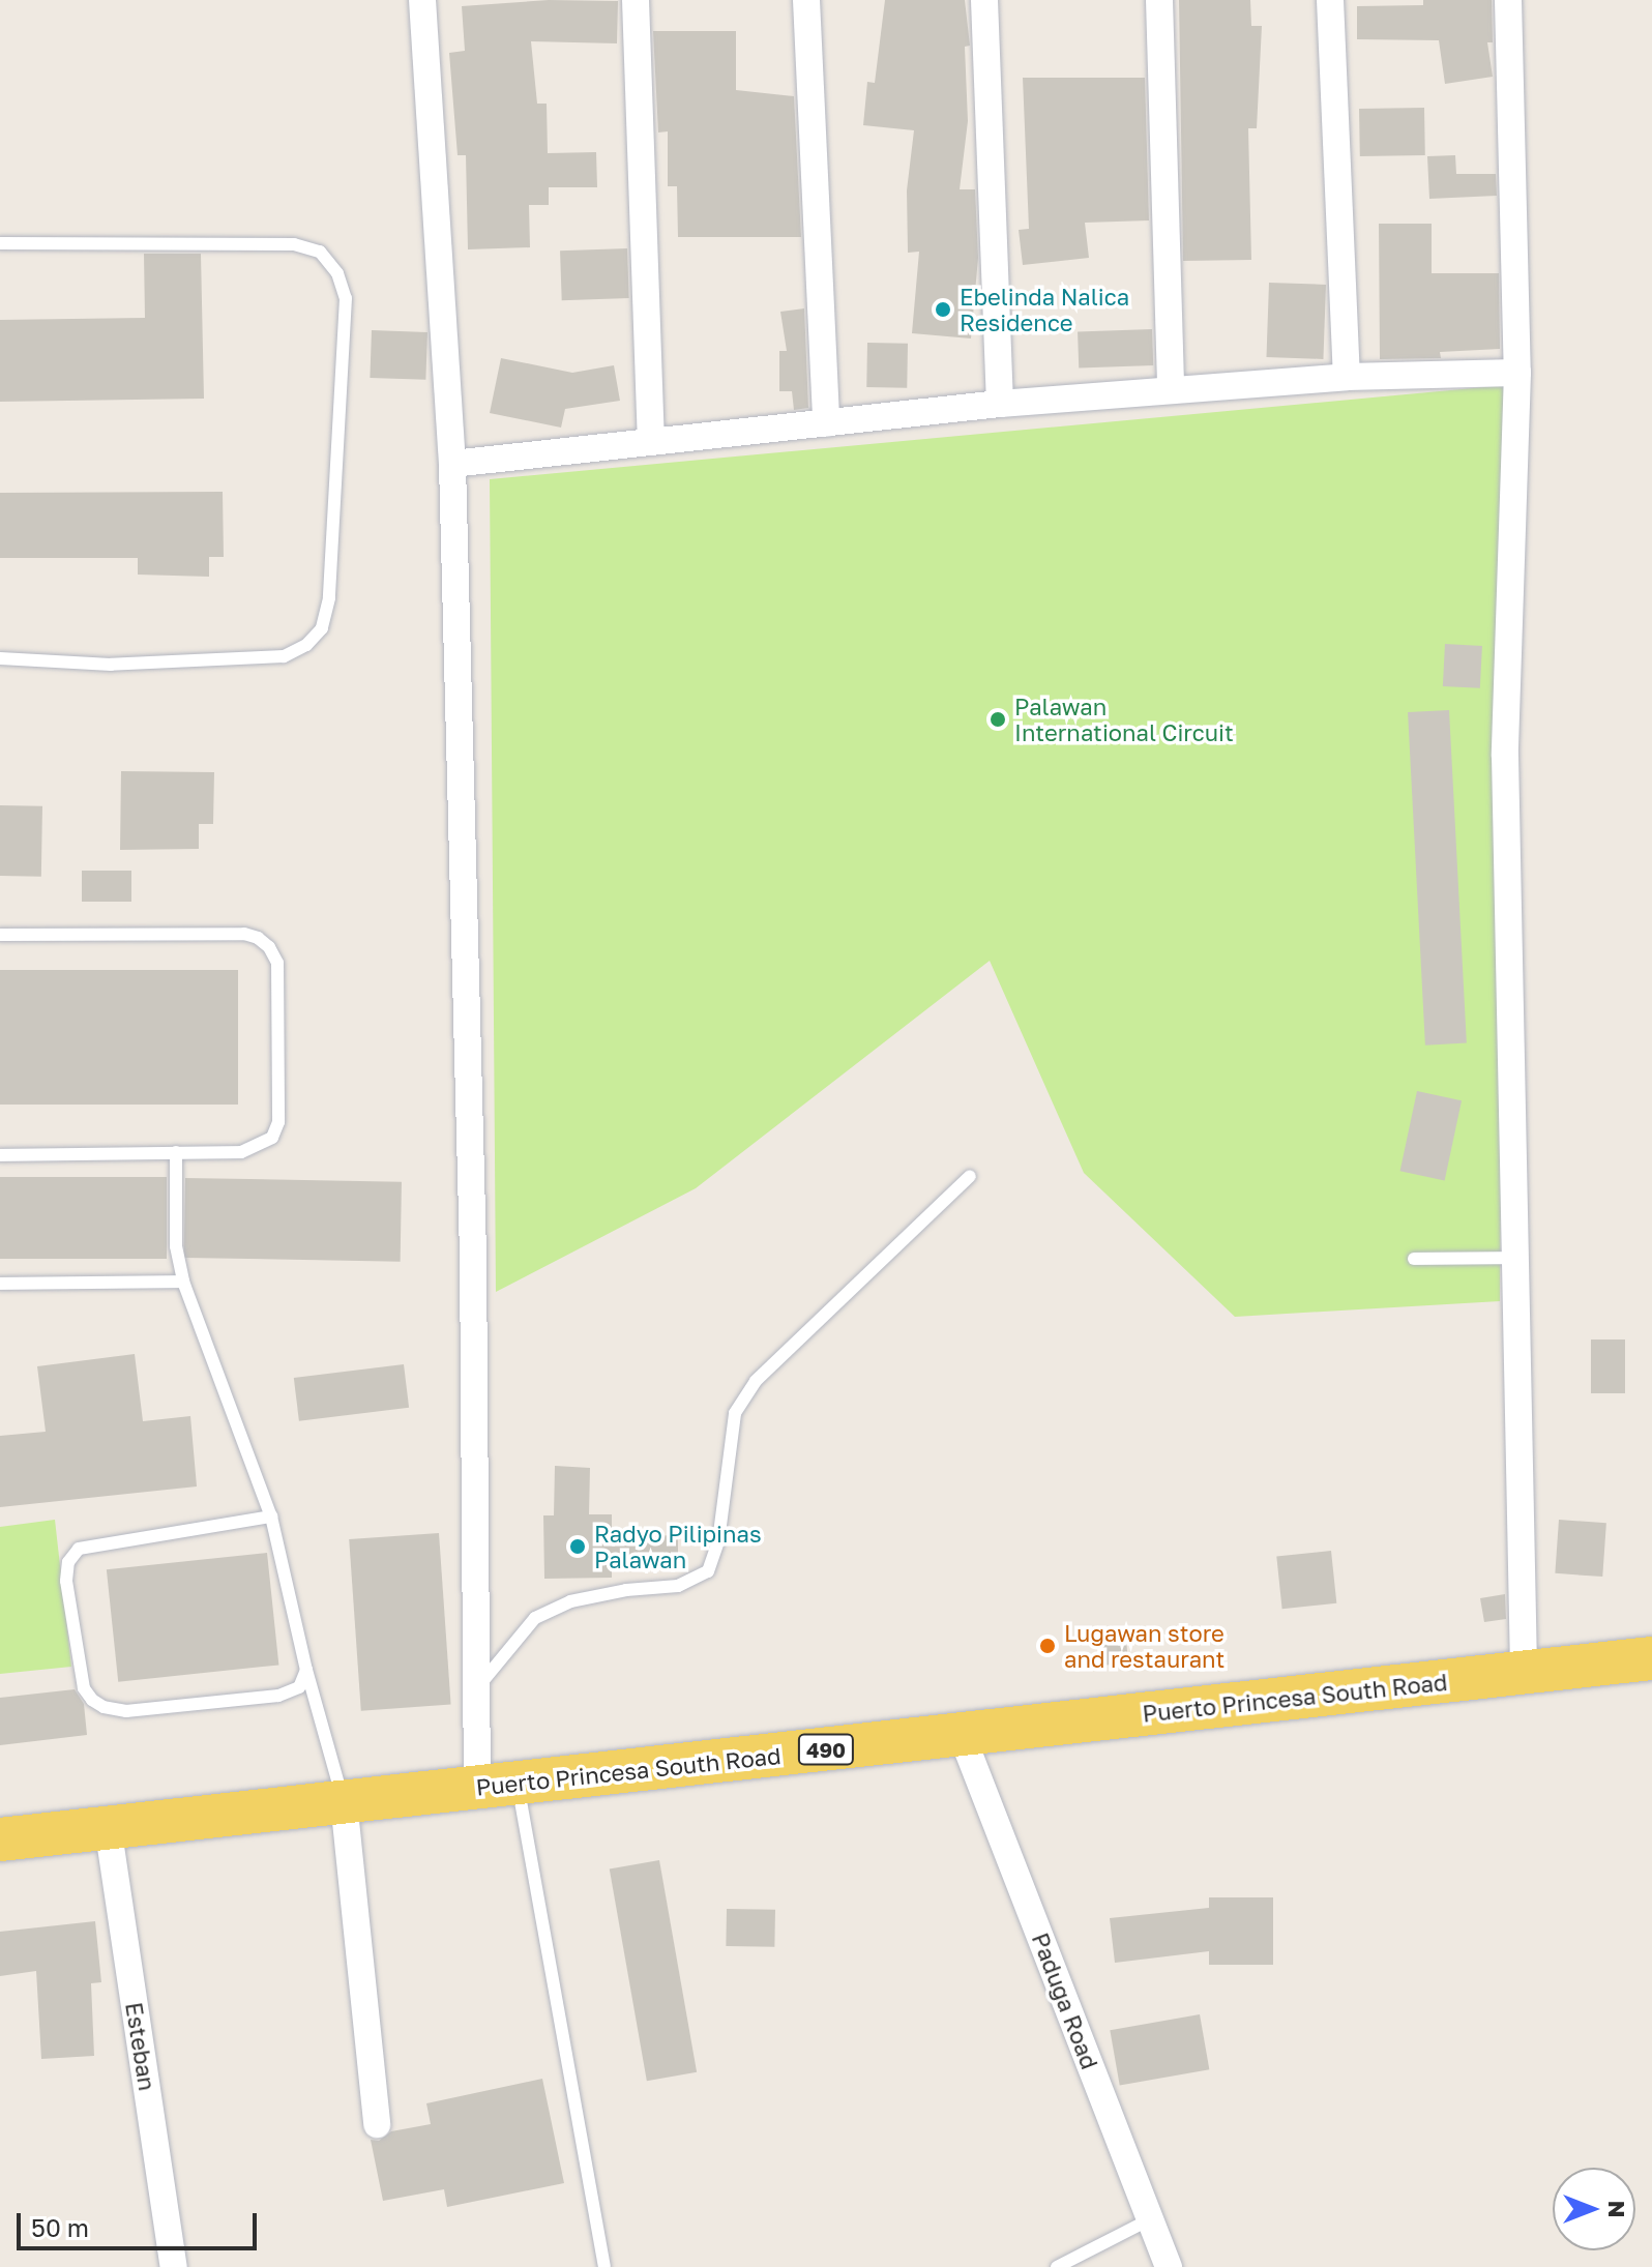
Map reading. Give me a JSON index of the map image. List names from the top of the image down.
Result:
{
  "streets": {
    "main road": ["Puerto Princesa South Road", "490"],
    "street": ["Paduga Road", "Esteban"]
  },
  "crossings": [
    ["Puerto Princesa South Road", "Paduga Road"],
    ["Puerto Princesa South Road", "Esteban"]
  ],
  "places": [
    "Ebelinda Nalica Residence",
    "Palawan International Circuit",
    "Radyo Pilipinas Palawan",
    "Lugawan store and restaurant"
  ],
  "scale_bar": "50 m",
  "north": "right"
}
